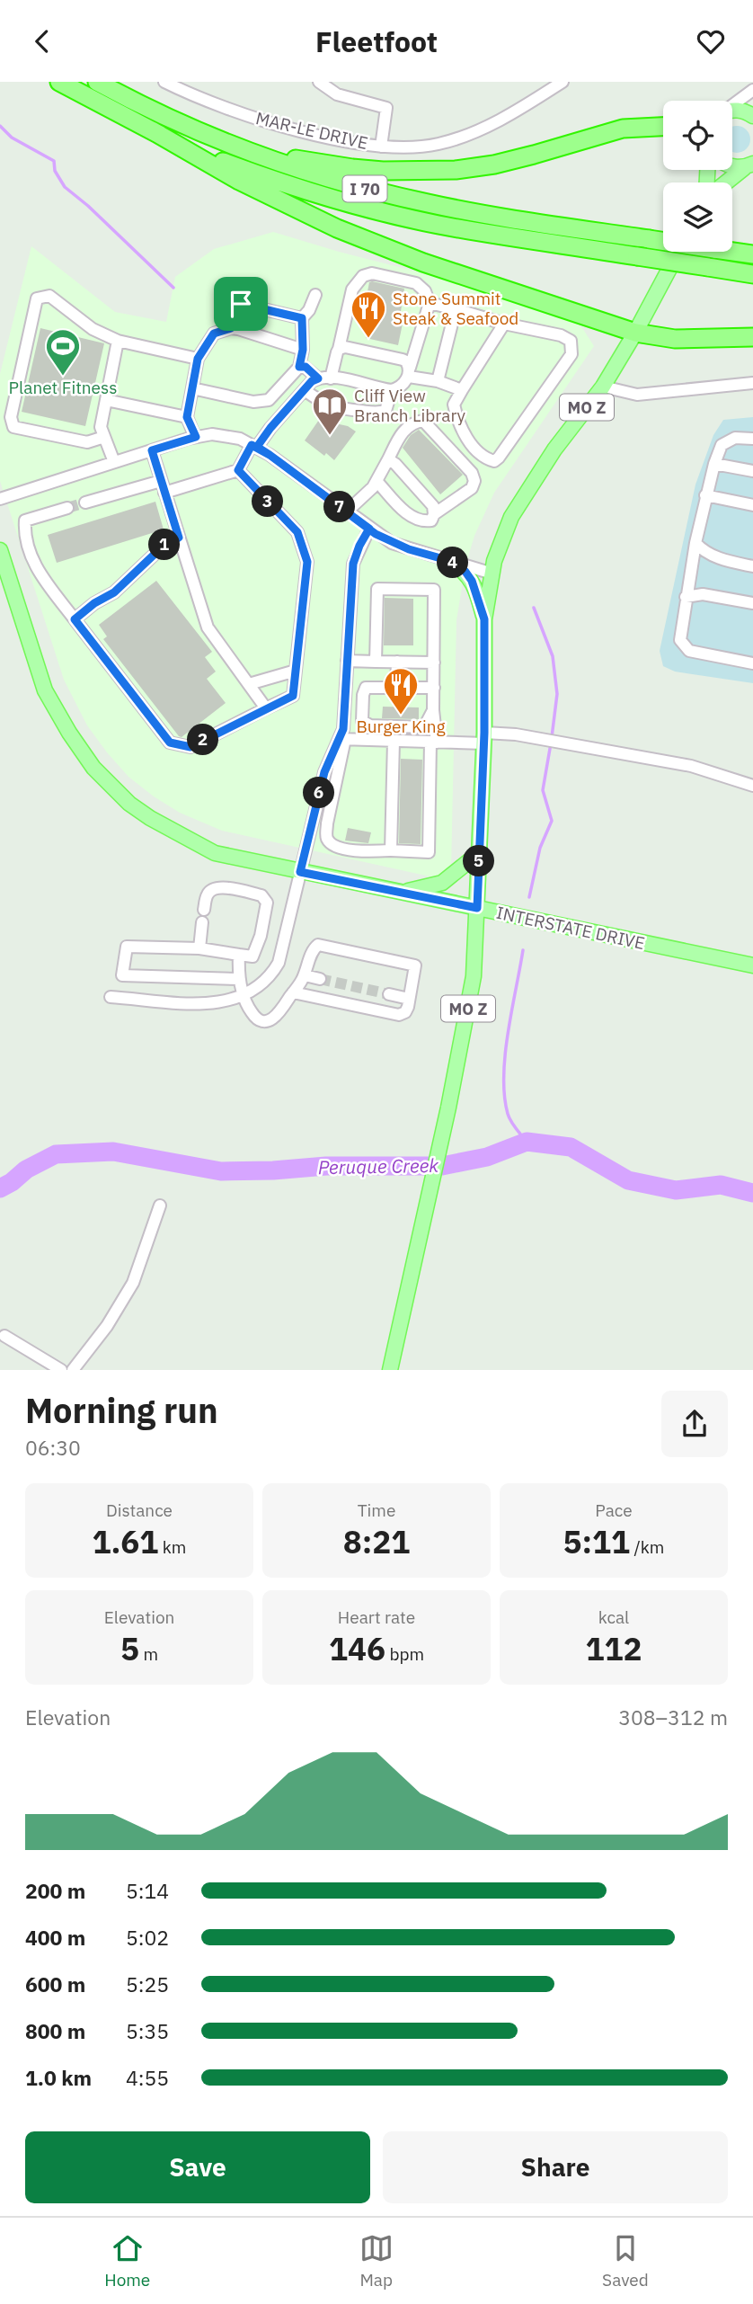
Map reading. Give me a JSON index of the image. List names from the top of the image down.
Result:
{
  "streets": {
    "highway": ["I 70"],
    "main road": ["MO Z", "INTERSTATE DRIVE"],
    "street": ["MAR-LE DRIVE"]
  },
  "crossings": [
    ["MO Z", "INTERSTATE DRIVE"]
  ],
  "water": ["Peruque Creek"],
  "places": {
    "restaurant": ["Stone Summit Steak & Seafood", "Burger King"],
    "sports": ["Planet Fitness"],
    "library": ["Cliff View Branch Library"]
  },
  "page": {
    "header": "Fleetfoot",
    "pins": [
      "3",
      "7",
      "1",
      "4",
      "2",
      "6",
      "5"
    ],
    "heading": ["Morning run", "06:30"],
    "stats": [
      ["Distance", "1.61 km"],
      ["Time", "8:21"],
      ["Pace", "5:11 /km"],
      ["Elevation", "5 m"],
      ["Heart rate", "146 bpm"],
      ["kcal", "112"]
    ],
    "chart": ["Elevation", "308–312 m"],
    "list": [
      {
        "name": "200 m",
        "note": "5:14"
      },
      {
        "name": "400 m",
        "note": "5:02"
      },
      {
        "name": "600 m",
        "note": "5:25"
      },
      {
        "name": "800 m",
        "note": "5:35"
      },
      {
        "name": "1.0 km",
        "note": "4:55"
      }
    ],
    "buttons": ["Save", "Share"],
    "tabs": ["Home", "Map", "Saved"]
  }
}
